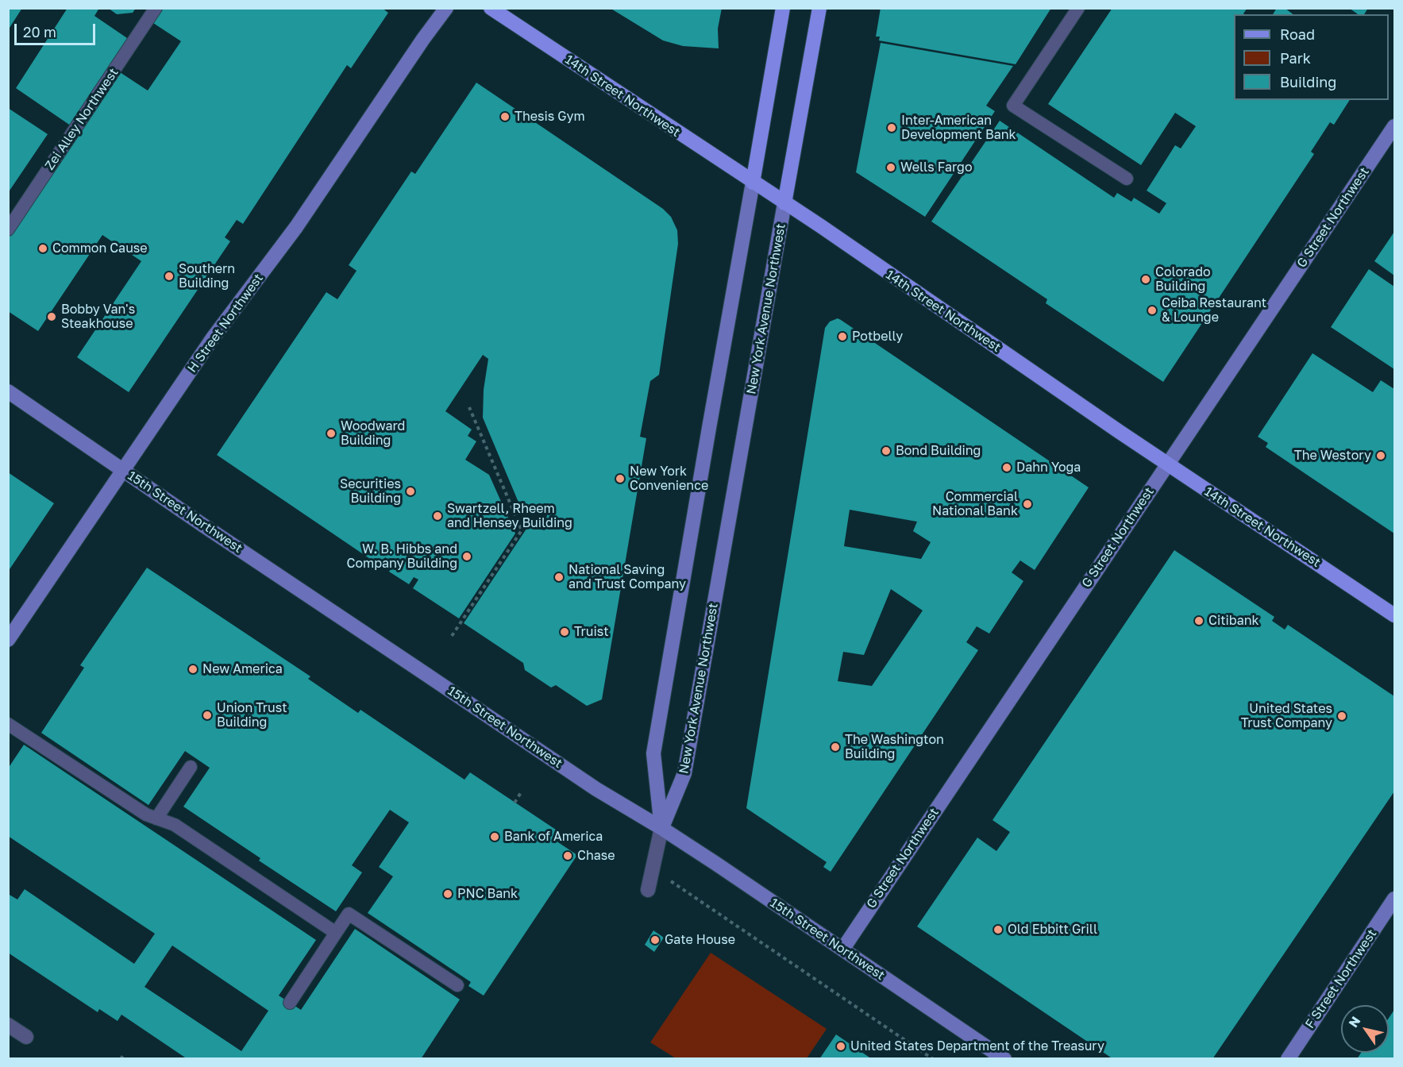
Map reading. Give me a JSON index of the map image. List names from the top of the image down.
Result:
{
  "streets": {
    "main road": [
      "14th Street Northwest",
      "G Street Northwest",
      "New York Avenue Northwest",
      "H Street Northwest",
      "15th Street Northwest",
      "F Street Northwest"
    ],
    "lane": ["Zei Alley Northwest"]
  },
  "crossings": [
    ["14th Street Northwest", "G Street Northwest"],
    ["14th Street Northwest", "New York Avenue Northwest"],
    ["G Street Northwest", "15th Street Northwest"],
    ["New York Avenue Northwest", "15th Street Northwest"],
    ["H Street Northwest", "15th Street Northwest"]
  ],
  "places": [
    "Thesis Gym",
    "Inter-American Development Bank",
    "Wells Fargo",
    "Common Cause",
    "Southern Building",
    "Colorado Building",
    "Ceiba Restaurant & Lounge",
    "Bobby Van's Steakhouse",
    "Potbelly",
    "Woodward Building",
    "Bond Building",
    "The Westory",
    "Dahn Yoga",
    "New York Convenience",
    "Securities Building",
    "Commercial National Bank",
    "Swartzell, Rheem and Hensey Building",
    "W. B. Hibbs and Company Building",
    "National Saving and Trust Company",
    "Citibank",
    "Truist",
    "New America",
    "Union Trust Building",
    "United States Trust Company",
    "The Washington Building",
    "Bank of America",
    "Chase",
    "PNC Bank",
    "Old Ebbitt Grill",
    "Gate House",
    "United States Department of the Treasury"
  ],
  "legend": ["Road", "Park", "Building"],
  "scale_bar": "20 m",
  "north": "top left"
}
